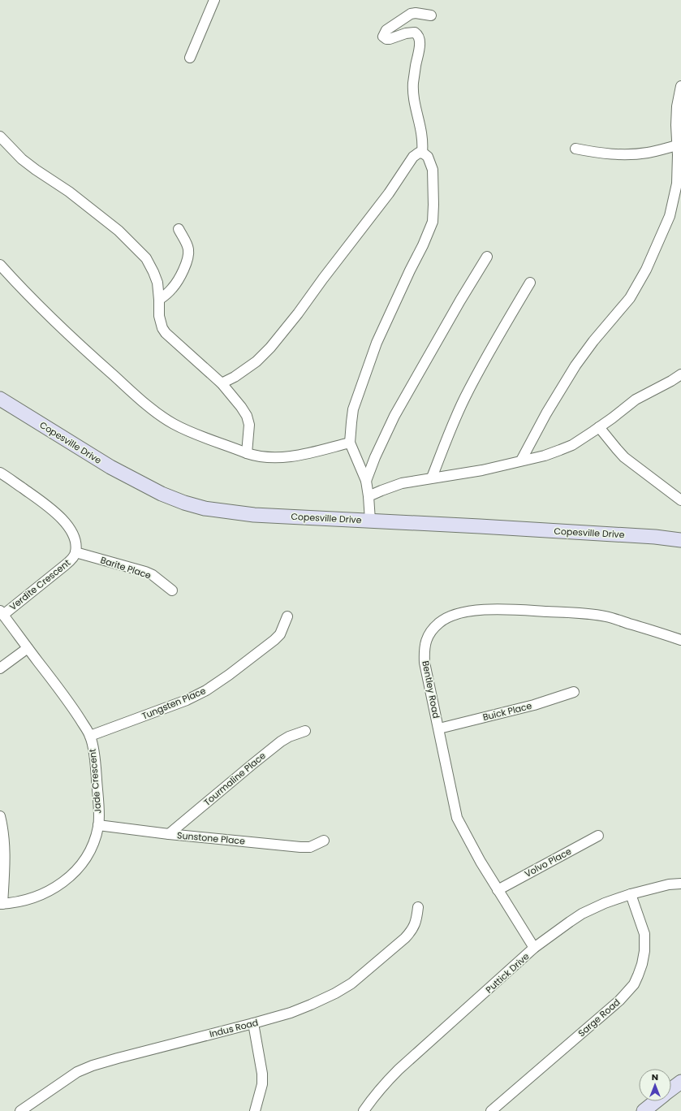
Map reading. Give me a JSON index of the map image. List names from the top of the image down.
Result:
{
  "streets": {
    "street": [
      "Copesville Drive",
      "Barite Place",
      "Verdite Crescent",
      "Bentley Road",
      "Tungsten Place",
      "Buick Place",
      "Tourmaline Place",
      "Jade Crescent",
      "Sunstone Place",
      "Volvo Place",
      "Puttick Drive",
      "Sarge Road",
      "Indus Road"
    ]
  },
  "crossings": [
    ["Barite Place", "Verdite Crescent"],
    ["Verdite Crescent", "Jade Crescent"],
    ["Bentley Road", "Buick Place"],
    ["Bentley Road", "Volvo Place"],
    ["Bentley Road", "Puttick Drive"],
    ["Tungsten Place", "Jade Crescent"],
    ["Tourmaline Place", "Sunstone Place"],
    ["Jade Crescent", "Sunstone Place"],
    ["Puttick Drive", "Sarge Road"]
  ],
  "north": "top"
}
